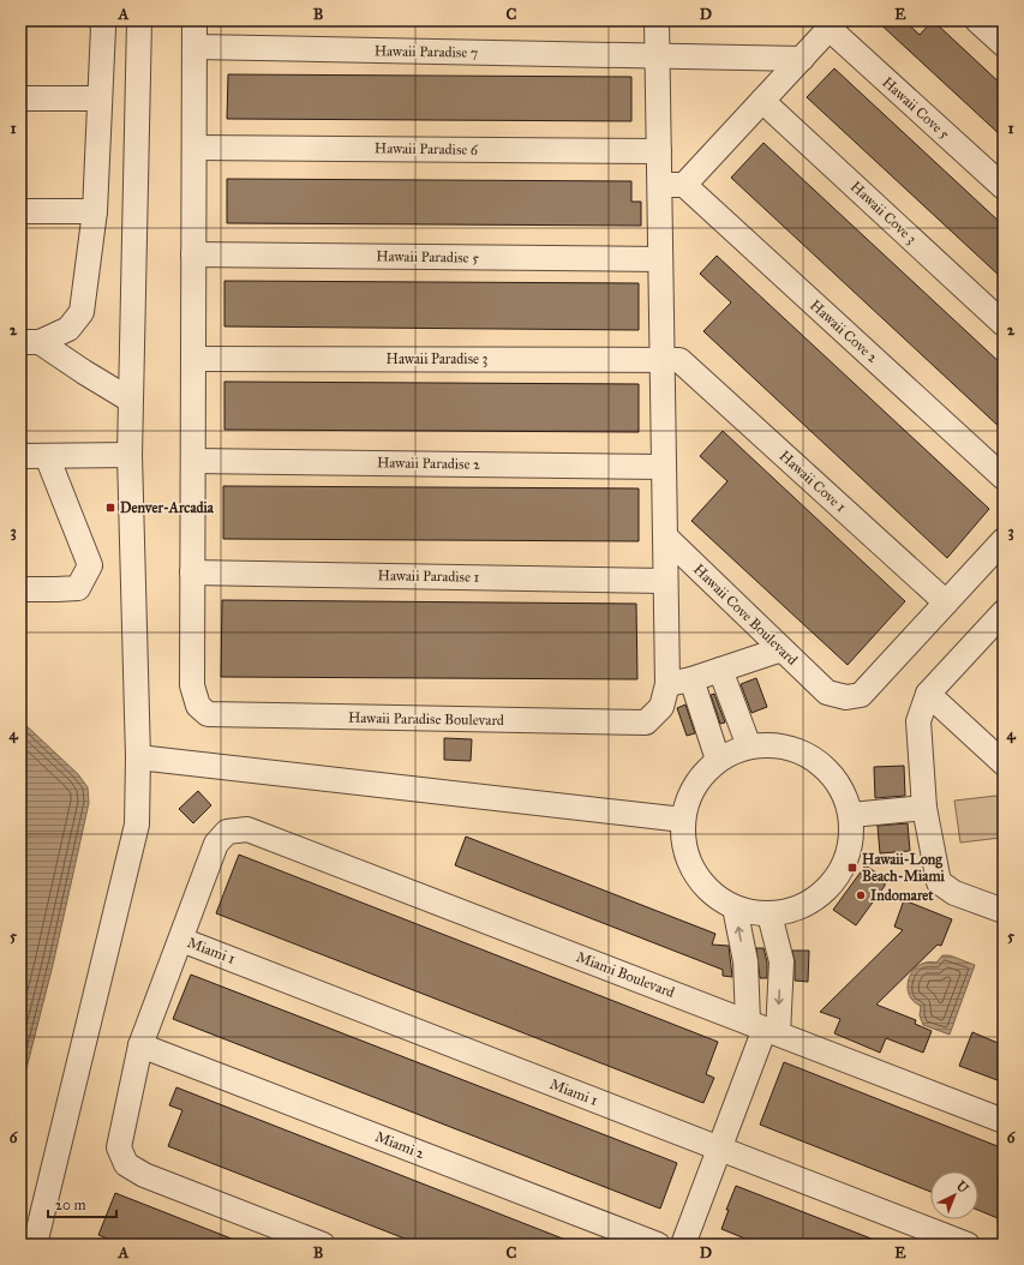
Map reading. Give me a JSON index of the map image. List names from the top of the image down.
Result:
{
  "streets": {
    "street": [
      "Hawaii Paradise 7",
      "Hawaii Cove 5",
      "Hawaii Paradise 6",
      "Hawaii Cove 3",
      "Hawaii Paradise 5",
      "Hawaii Cove 2",
      "Hawaii Paradise 3",
      "Hawaii Paradise 2",
      "Hawaii Cove 1",
      "Hawaii Paradise 1",
      "Hawaii Cove Boulevard",
      "Hawaii Paradise Boulevard",
      "Miami 1",
      "Miami Boulevard",
      "Miami 2"
    ]
  },
  "crossings": [
    ["Hawaii Paradise 3", "Hawaii Cove 1"],
    ["Hawaii Cove 1", "Hawaii Cove Boulevard"],
    ["Hawaii Paradise 1", "Hawaii Paradise Boulevard"],
    ["Miami 1", "Miami Boulevard"]
  ],
  "places": {
    "transit": ["Denver-Arcadia", "Hawaii-Long Beach-Miami"],
    "other": ["Indomaret"]
  },
  "scale_bar": "20 m",
  "north": "top right",
  "grid": {
    "columns": [
      "A",
      "B",
      "C",
      "D",
      "E"
    ],
    "rows": [
      "1",
      "2",
      "3",
      "4",
      "5",
      "6"
    ]
  }
}
